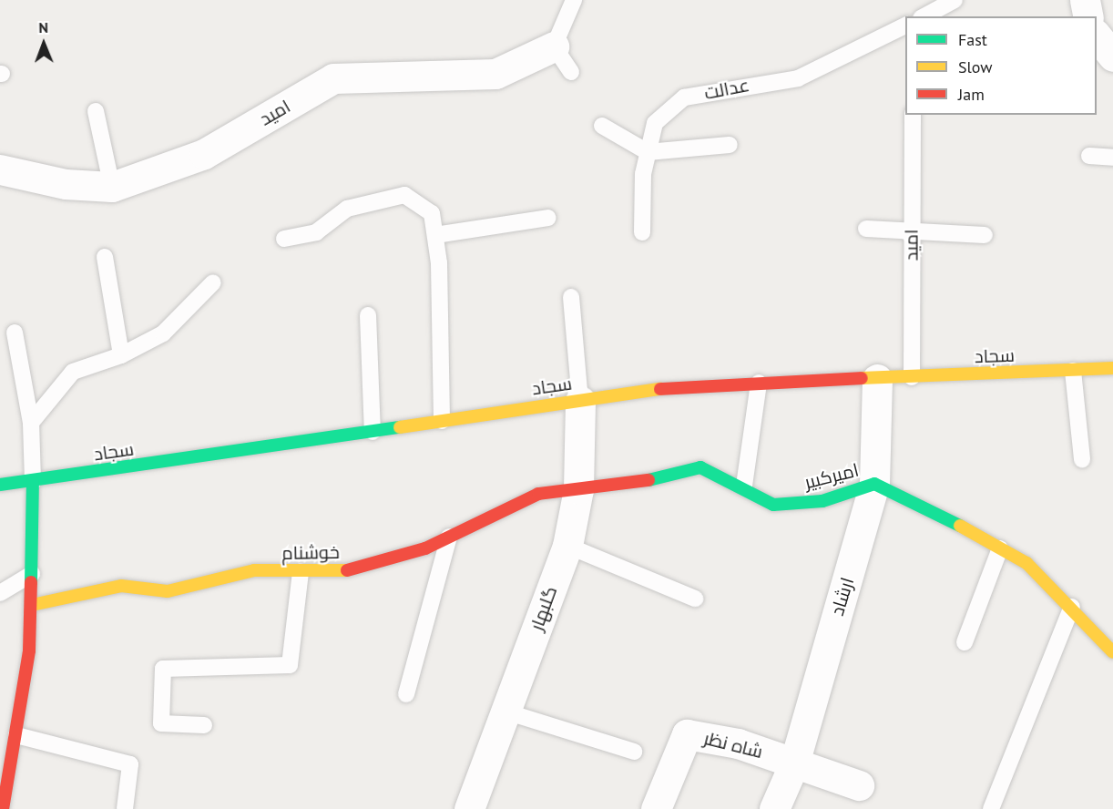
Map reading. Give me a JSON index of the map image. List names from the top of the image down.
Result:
{
  "streets": {
    "street": [
      "امید",
      "سجاد",
      "امیرکبیر",
      "خوشنام",
      "ارشاد",
      "گلبهار",
      "شاه نظر"
    ],
    "lane": ["عدالت"]
  },
  "crossings": [
    ["امید", "سجاد"],
    ["سجاد", "ارشاد"],
    ["سجاد", "گلبهار"],
    ["امیرکبیر", "خوشنام"],
    ["امیرکبیر", "ارشاد"],
    ["امیرکبیر", "گلبهار"],
    ["خوشنام", "گلبهار"],
    ["ارشاد", "شاه نظر"]
  ],
  "legend": ["Fast", "Slow", "Jam"],
  "north": "top"
}
